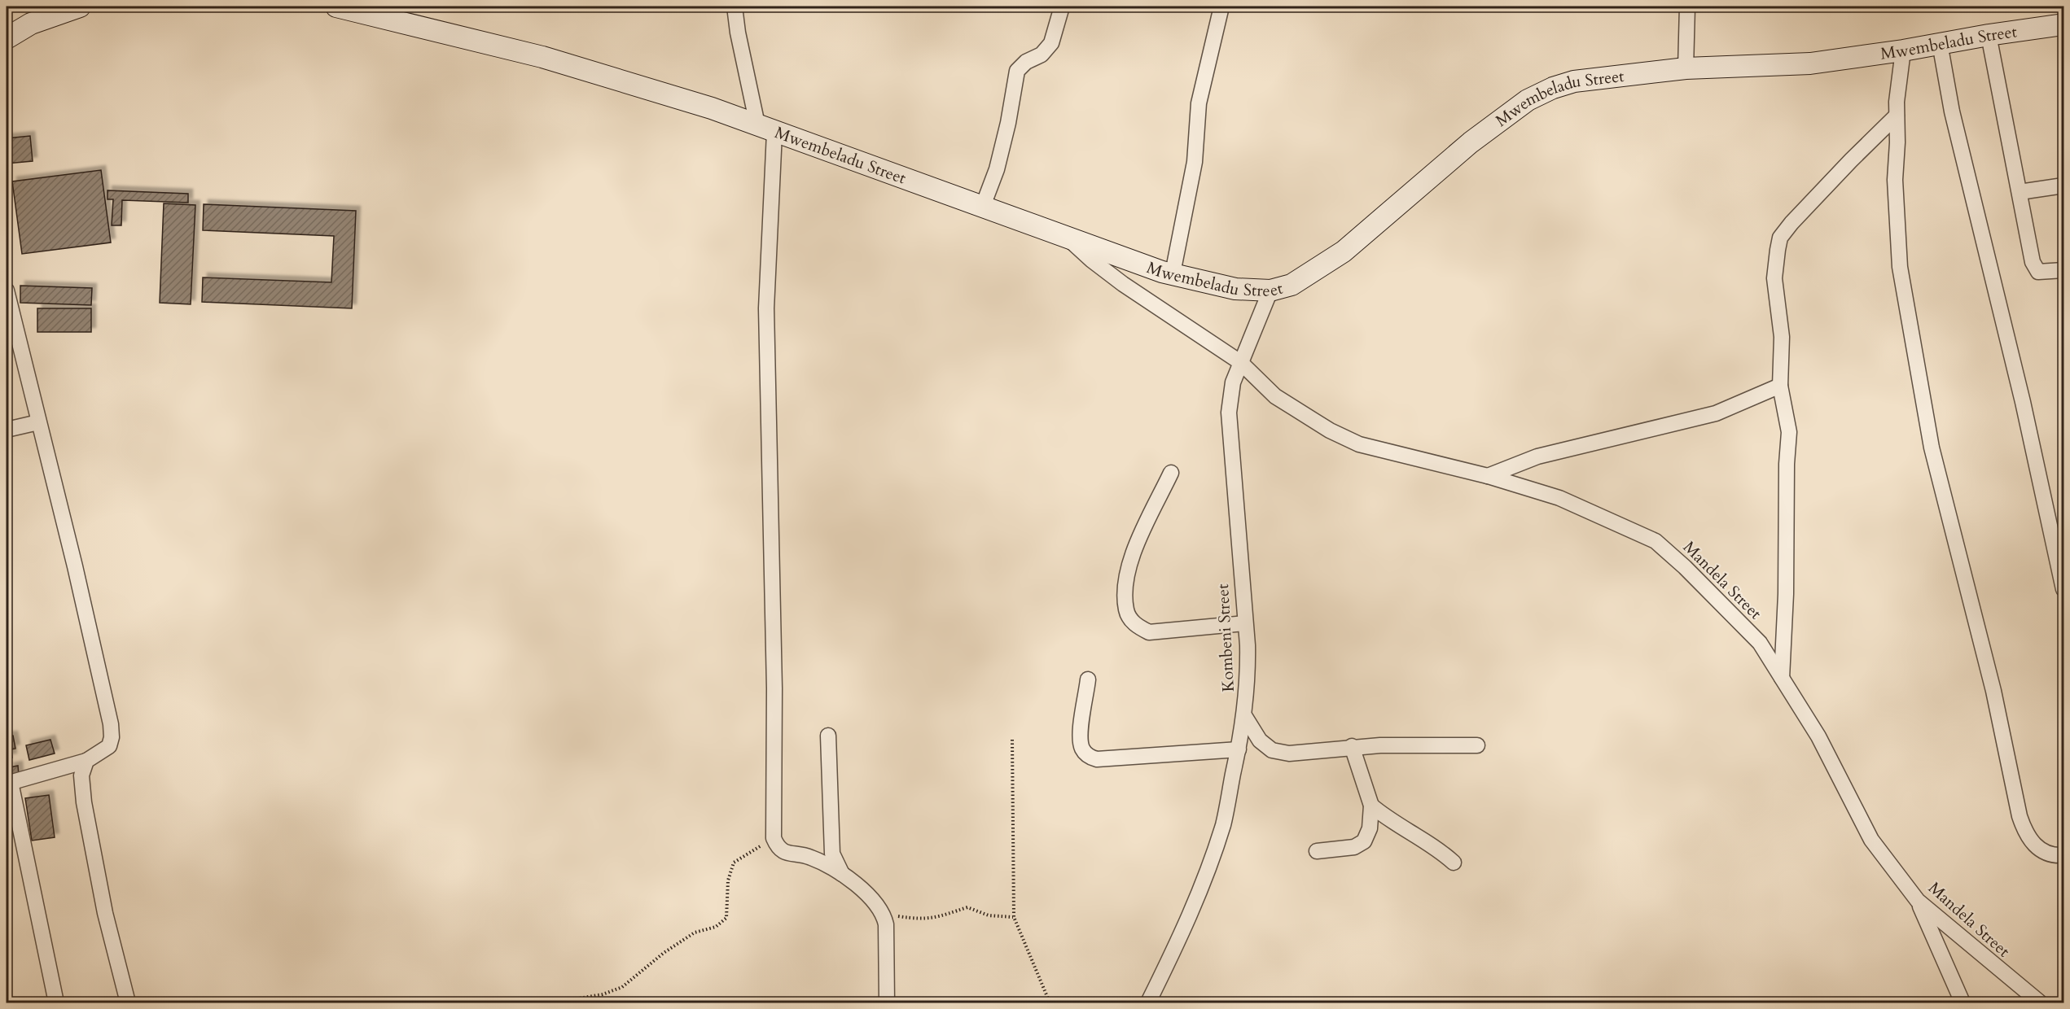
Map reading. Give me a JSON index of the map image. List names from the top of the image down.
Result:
{
  "streets": {
    "street": ["Mwembeladu Street", "Mandela Street", "Kombeni Street"]
  },
  "crossings": [
    ["Mwembeladu Street", "Mandela Street"],
    ["Mwembeladu Street", "Kombeni Street"],
    ["Mandela Street", "Kombeni Street"]
  ]
}
